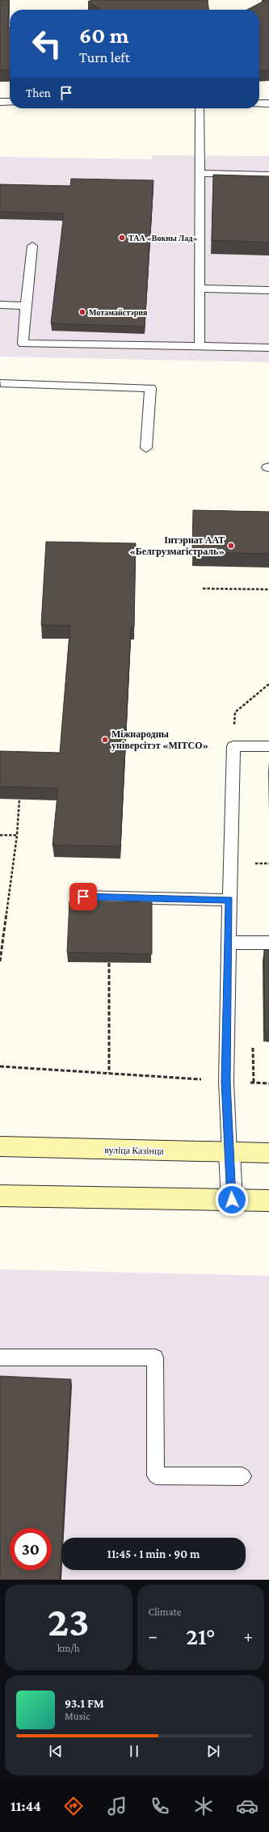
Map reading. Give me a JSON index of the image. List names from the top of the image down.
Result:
{
  "streets": {
    "main road": ["вуліца Казінца"]
  },
  "places": [
    "ТАА «Вокны Лад»",
    "Мотамайстэрня",
    "Інтэрнат ААТ «Белгрузмагістраль»",
    "Міжнародны універсітэт «МІТСО»"
  ],
  "page": {
    "turn": ["60 m", "Turn left"],
    "then": "Then",
    "limit": "30",
    "trip": "11:45 · 1 min · 90 m",
    "tile": [
      ["23", "km/h"],
      "Climate"
    ],
    "heat": ["−", "21°", "+"],
    "song": ["93.1 FM", "Music"],
    "tabs": "11:44"
  }
}
